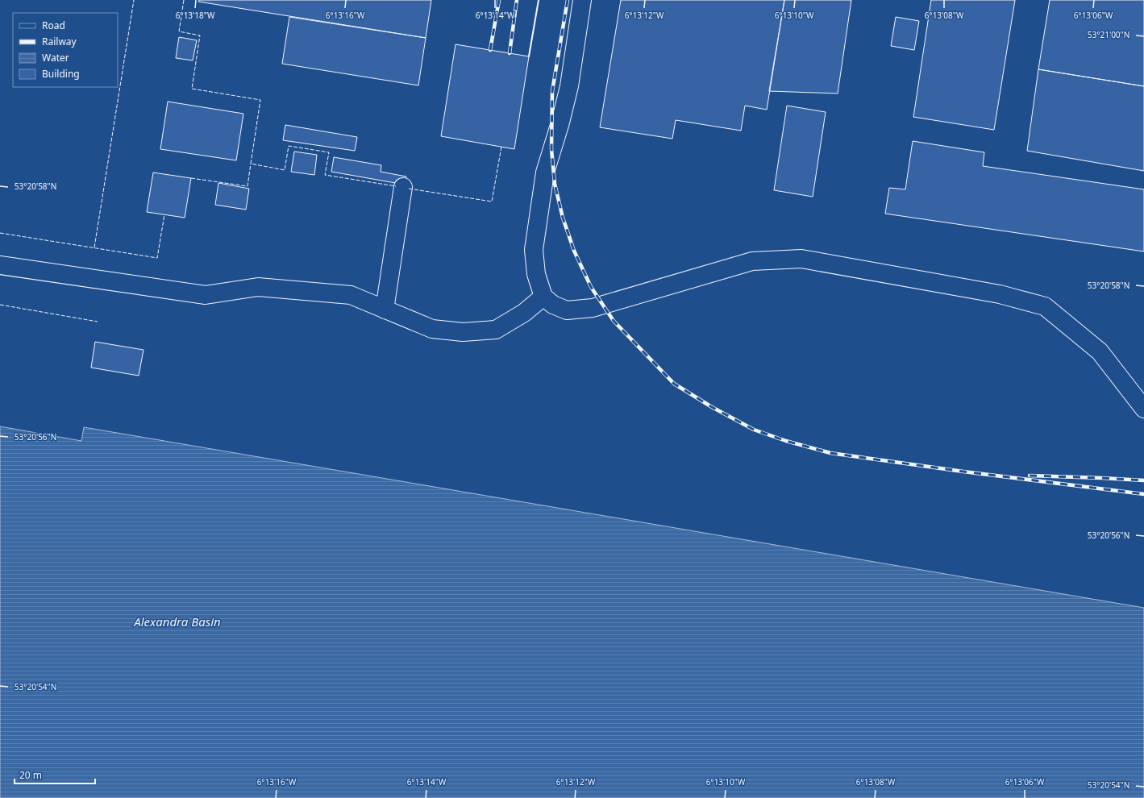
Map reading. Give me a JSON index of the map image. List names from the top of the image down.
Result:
{
  "water": ["Alexandra Basin"],
  "legend": [
    "Road",
    "Railway",
    "Water",
    "Building"
  ],
  "scale_bar": "20 m",
  "coordinates": [
    "6°13'18\"W",
    "6°13'16\"W",
    "6°13'14\"W",
    "6°13'12\"W",
    "6°13'10\"W",
    "6°13'08\"W",
    "6°13'06\"W",
    "53°21'00\"N",
    "53°20'58\"N",
    "53°20'56\"N",
    "53°20'54\"N"
  ]
}
